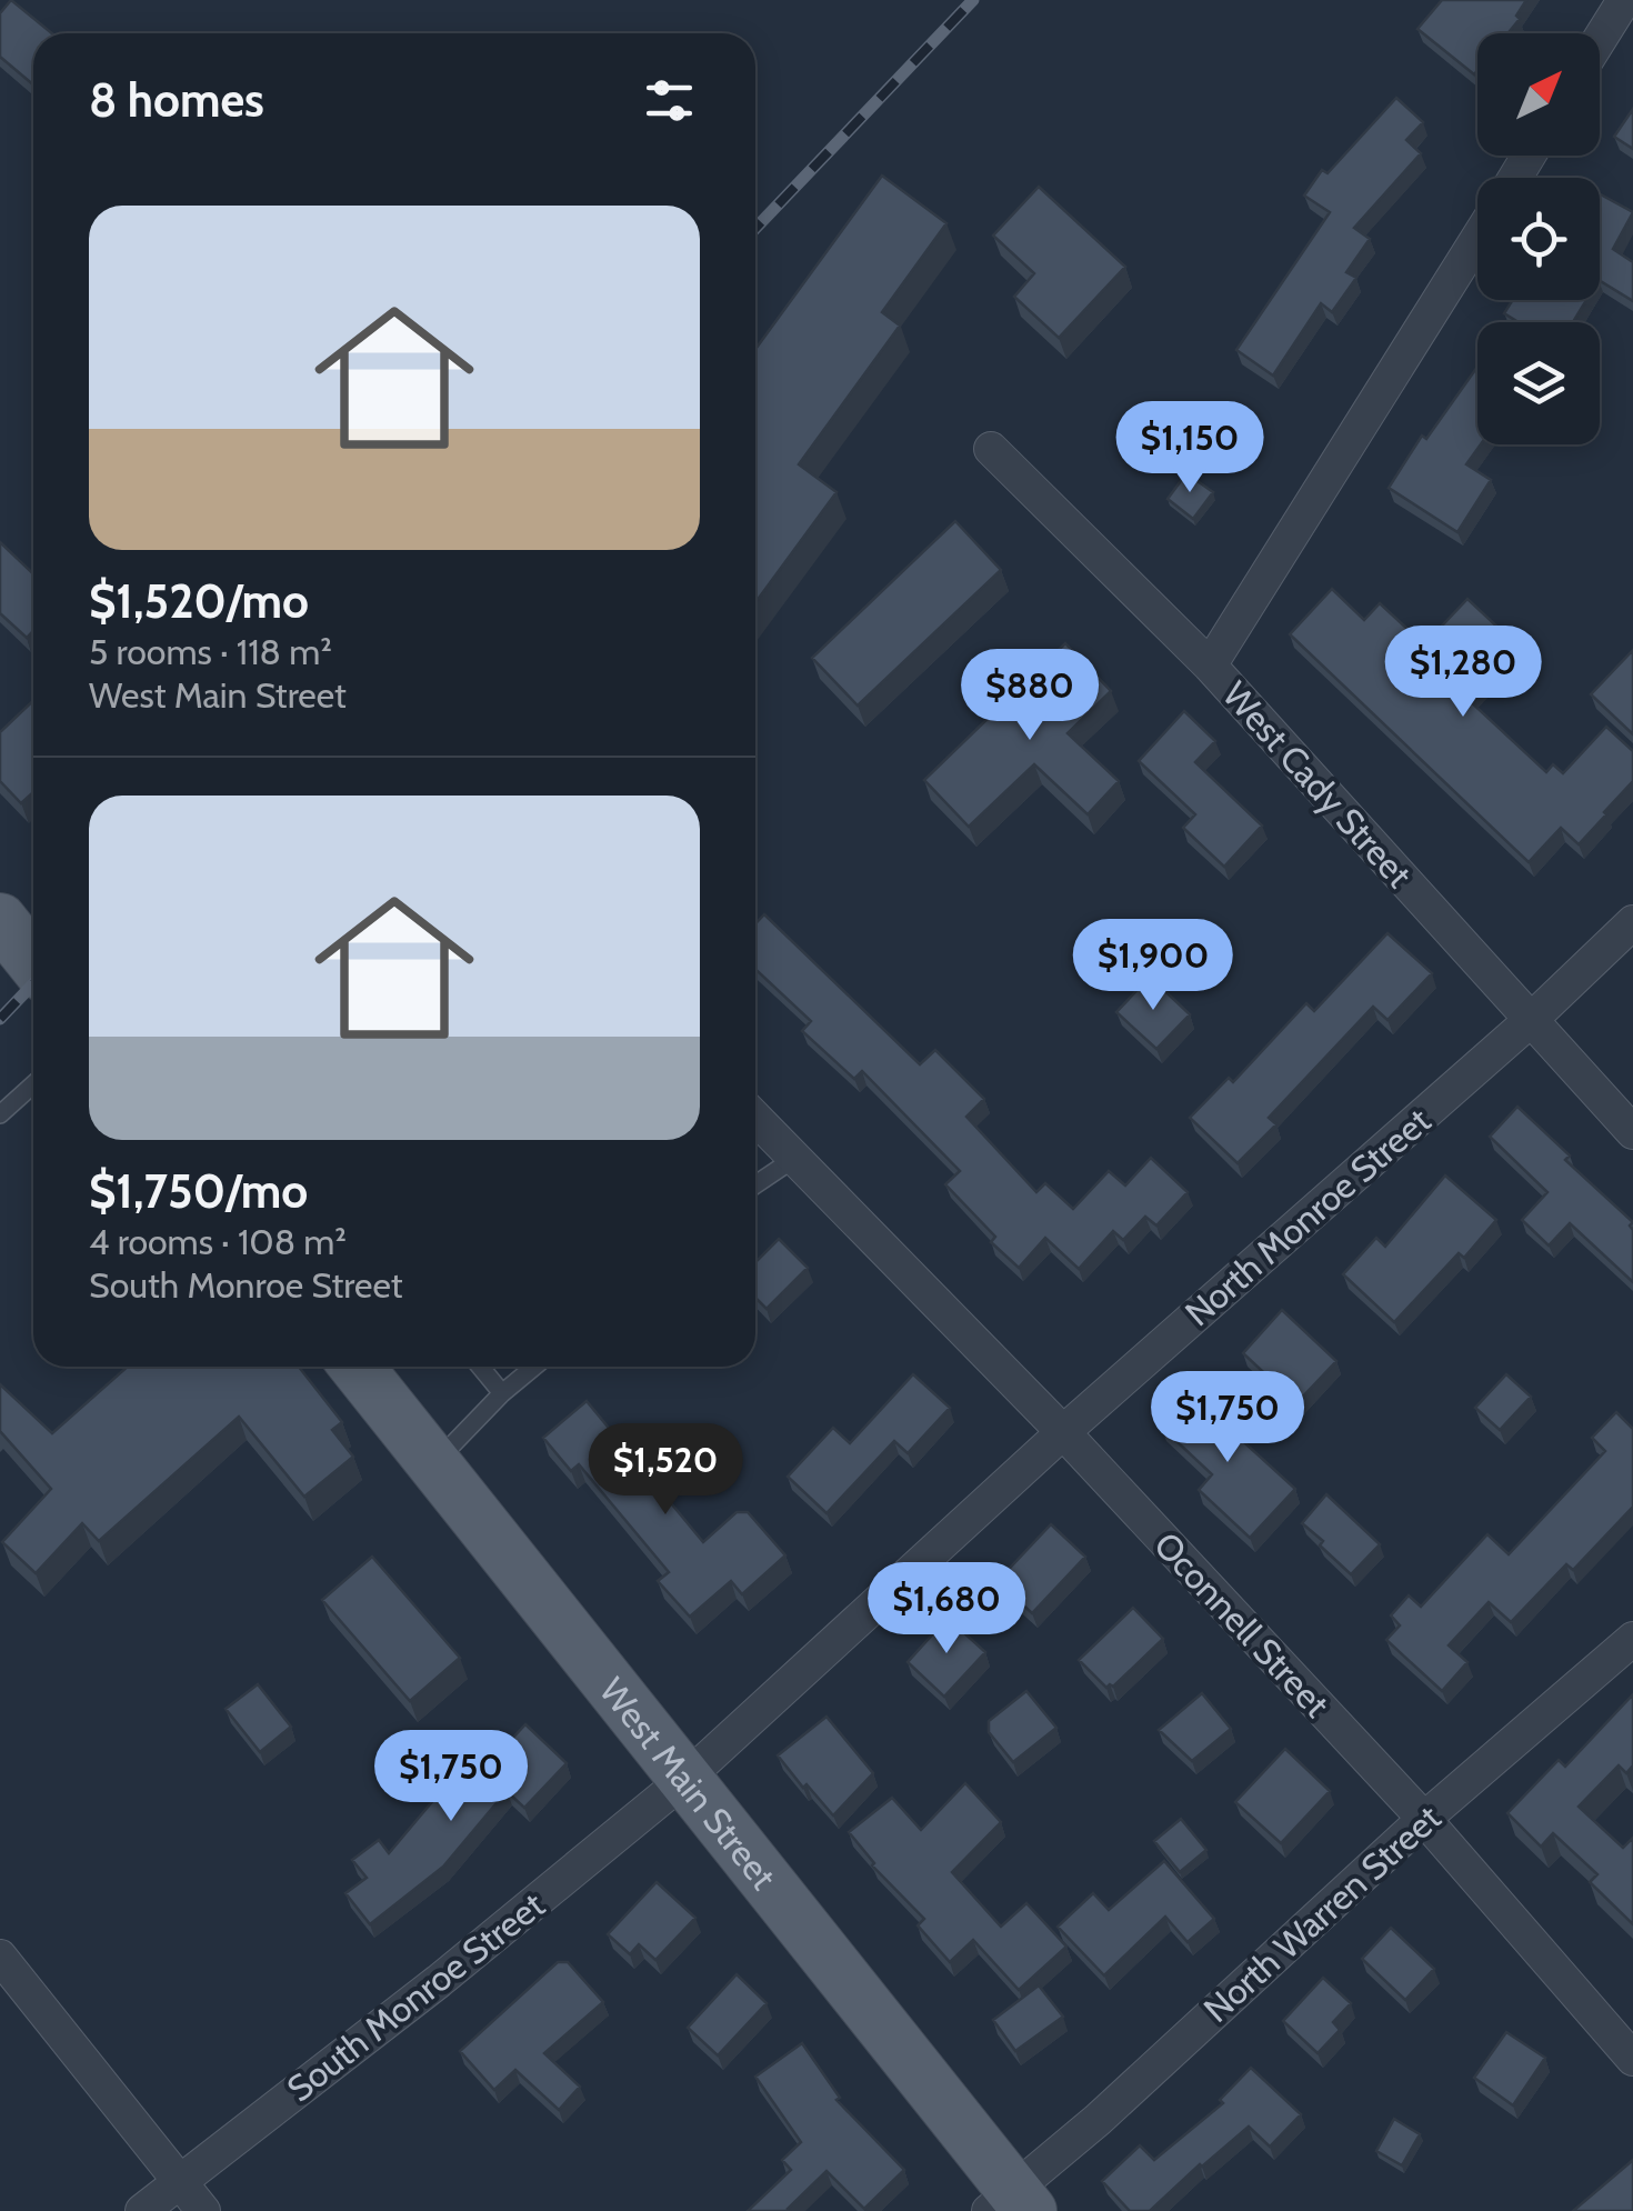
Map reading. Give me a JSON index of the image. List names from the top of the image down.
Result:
{
  "streets": {
    "main road": ["West Main Street"],
    "street": [
      "West Cady Street",
      "North Monroe Street",
      "Oconnell Street",
      "North Warren Street",
      "South Monroe Street"
    ]
  },
  "crossings": [
    ["West Cady Street", "North Monroe Street"],
    ["North Monroe Street", "Oconnell Street"],
    ["North Monroe Street", "West Main Street"],
    ["North Monroe Street", "South Monroe Street"],
    ["Oconnell Street", "North Warren Street"],
    ["West Main Street", "North Warren Street"],
    ["West Main Street", "South Monroe Street"]
  ],
  "north": "top right",
  "page": {
    "heading": "8 homes",
    "list": [
      {
        "name": "$1,520/mo",
        "note": "5 rooms · 118 m² · West Main Street"
      },
      {
        "name": "$1,750/mo",
        "note": "4 rooms · 108 m² · South Monroe Street"
      }
    ],
    "price": [
      "$1,150",
      "$1,280",
      "$880",
      "$1,900",
      "$1,750",
      "$1,520",
      "$1,680",
      "$1,750"
    ]
  }
}
